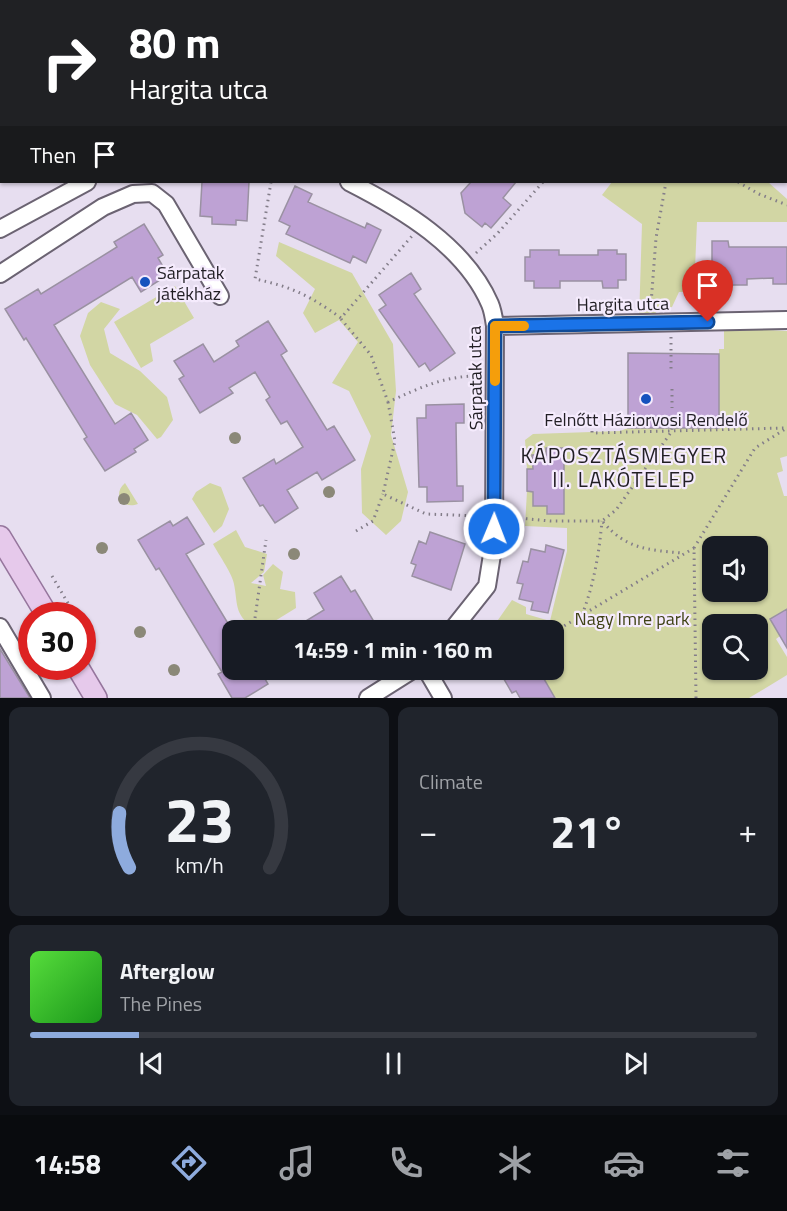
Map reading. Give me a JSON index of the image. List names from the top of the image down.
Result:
{
  "streets": {
    "street": ["Hargita utca", "Sárpatak utca"]
  },
  "crossings": [
    ["Hargita utca", "Sárpatak utca"]
  ],
  "districts": ["KÁPOSZTÁSMEGYER II. LAKÓTELEP"],
  "parks": ["Nagy Imre park"],
  "places": ["Sárpatak játékház", "Felnőtt Háziorvosi Rendelő"],
  "page": {
    "turn": ["80 m", "Hargita utca"],
    "then": "Then",
    "limit": "30",
    "trip": "14:59 · 1 min · 160 m",
    "tile": "Climate",
    "heat": ["−", "21°", "+"],
    "song": ["Afterglow", "The Pines"],
    "tabs": "14:58",
    "gauge": ["23", "km/h"]
  }
}
